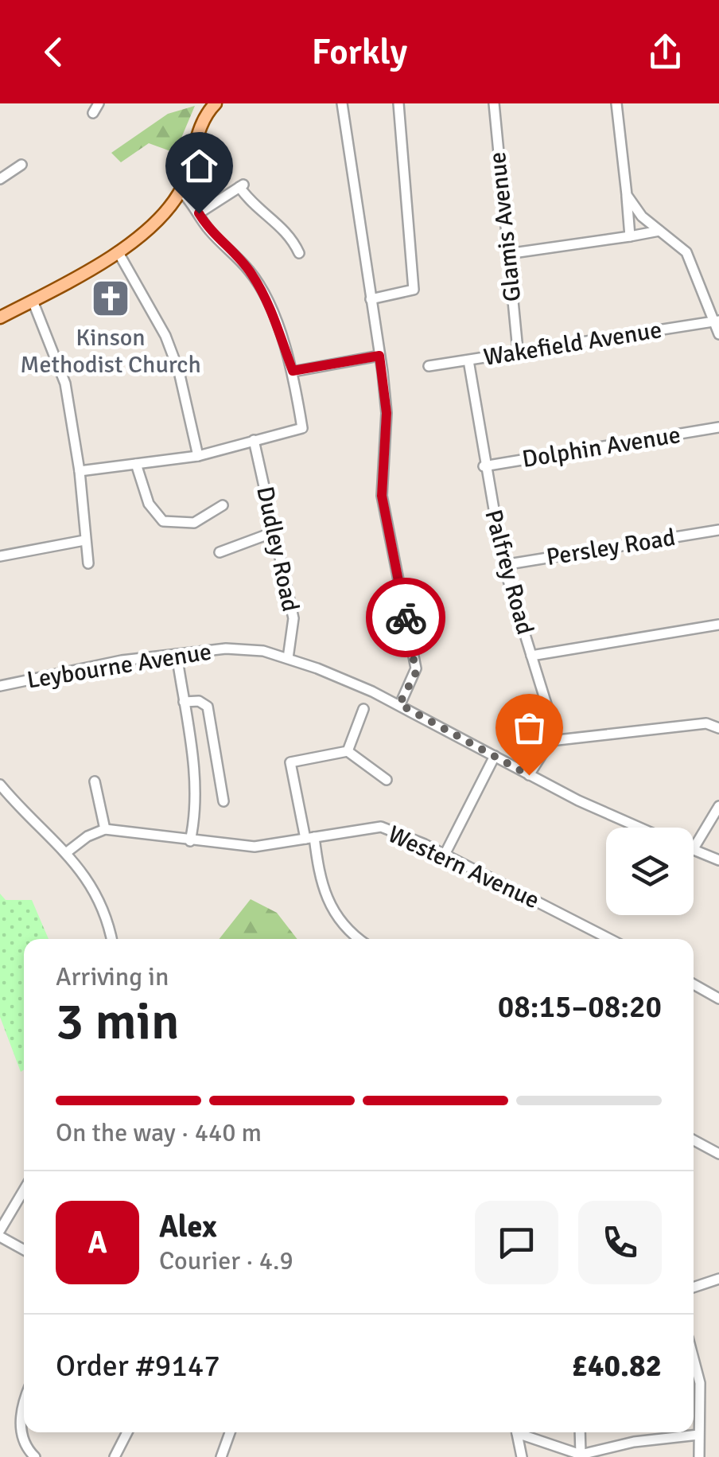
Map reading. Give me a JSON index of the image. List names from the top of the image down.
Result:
{
  "streets": {
    "street": [
      "Glamis Avenue",
      "Wakefield Avenue",
      "Dolphin Avenue",
      "Persley Road",
      "Dudley Road",
      "Palfrey Road",
      "Leybourne Avenue",
      "Western Avenue"
    ]
  },
  "crossings": [
    ["Glamis Avenue", "Wakefield Avenue"],
    ["Wakefield Avenue", "Palfrey Road"],
    ["Dolphin Avenue", "Palfrey Road"],
    ["Persley Road", "Palfrey Road"],
    ["Dudley Road", "Leybourne Avenue"]
  ],
  "places": {
    "church": ["Kinson Methodist Church"]
  },
  "page": {
    "header": "Forkly",
    "heading": ["3 min", "Arriving in", "08:15–08:20"],
    "panel": [
      "Alex",
      "Courier · 4.9",
      "Order #9147",
      "£40.82"
    ],
    "bar": "On the way · 440 m",
    "round": "A"
  }
}
